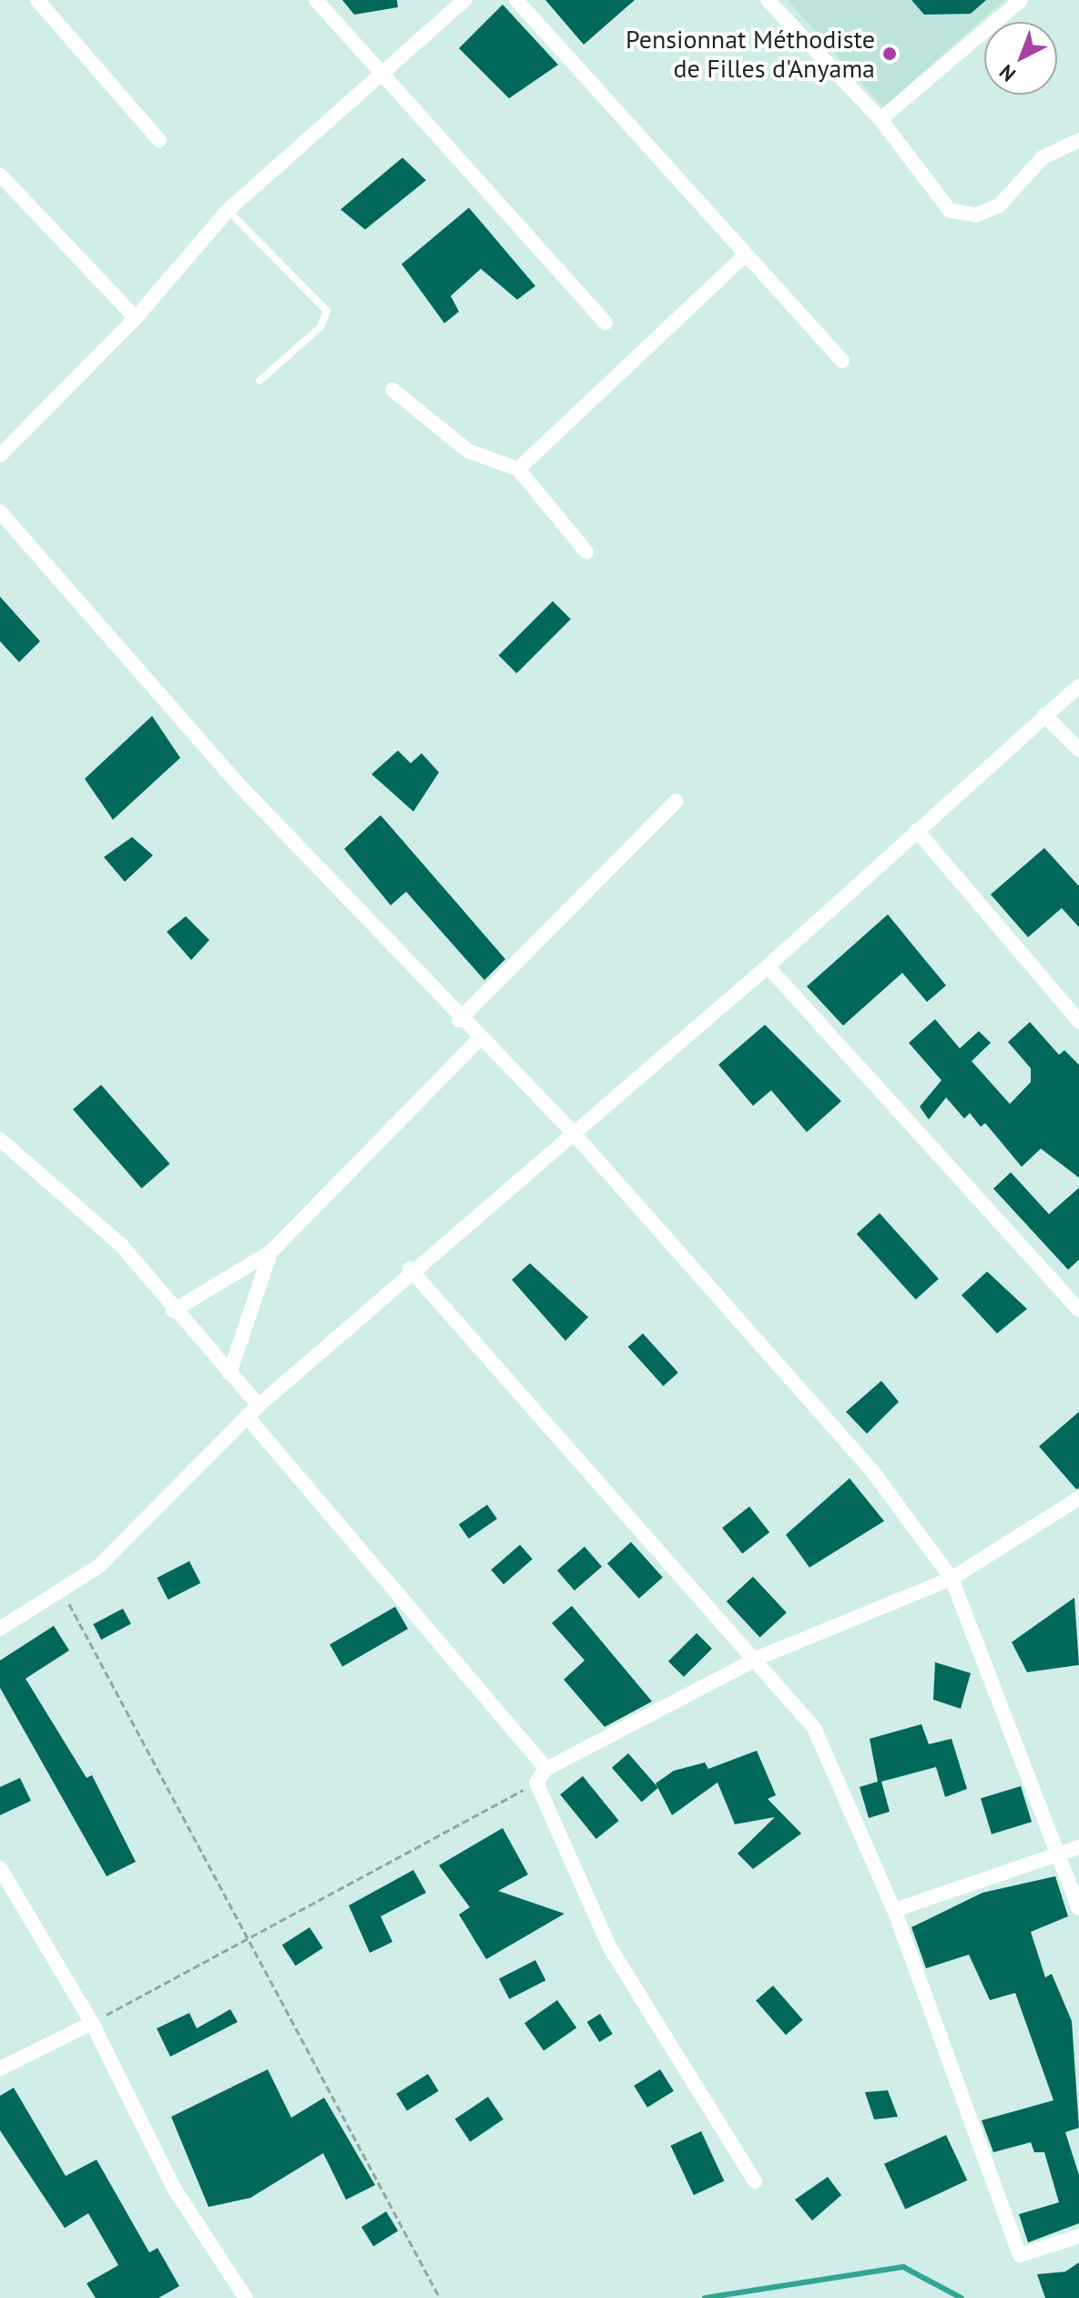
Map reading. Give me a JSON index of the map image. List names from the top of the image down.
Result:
{
  "places": ["Pensionnat Méthodiste de Filles d'Anyama"],
  "north": "bottom left"
}
